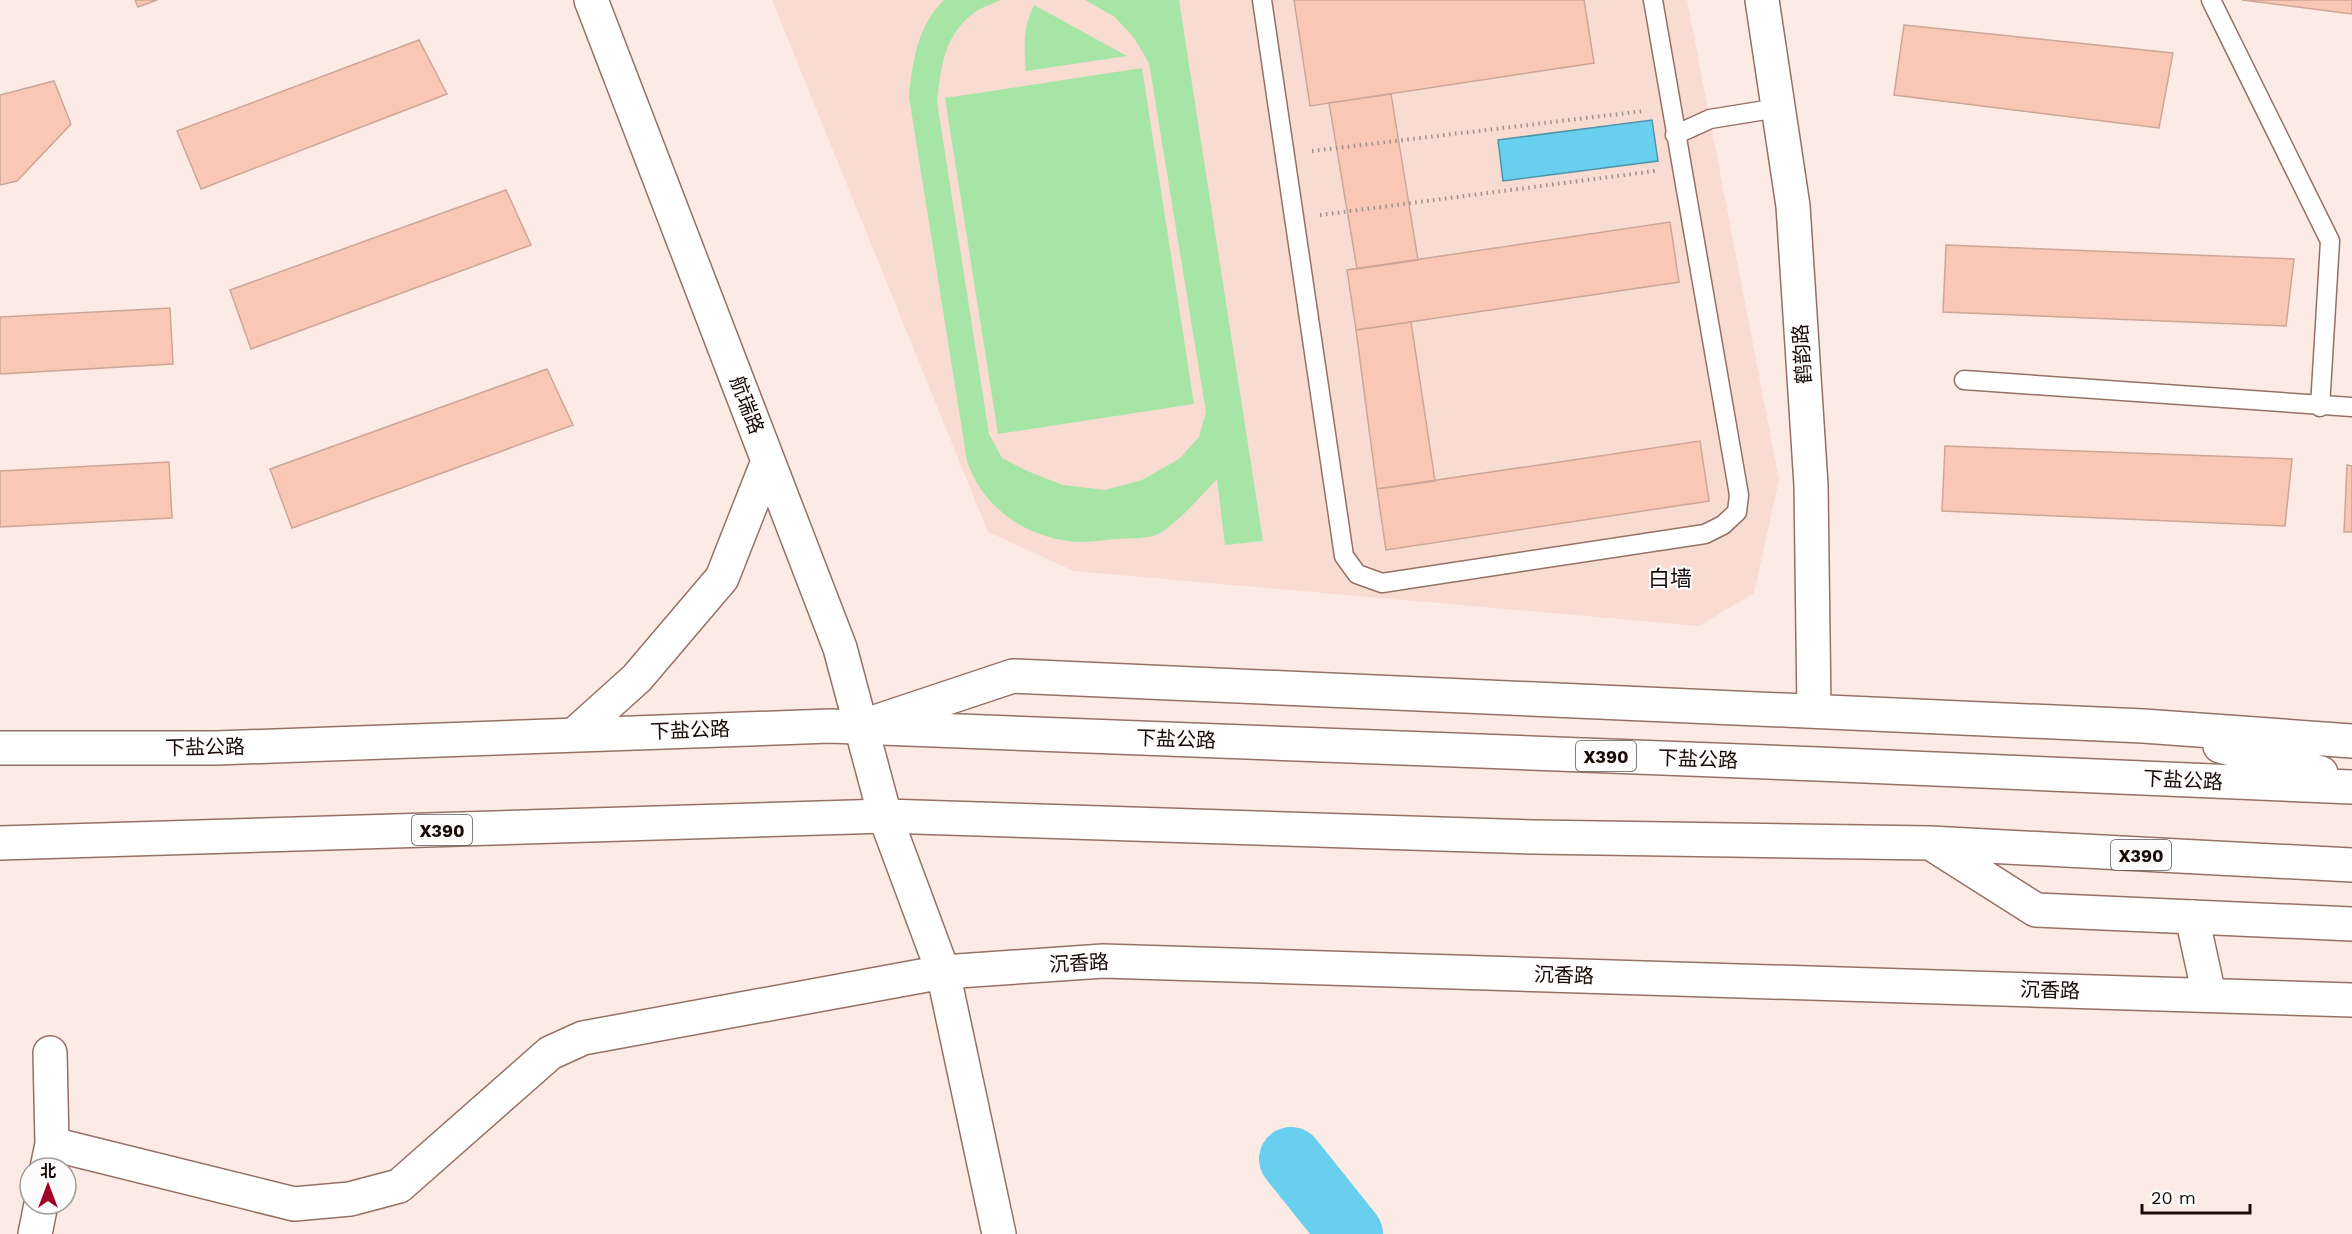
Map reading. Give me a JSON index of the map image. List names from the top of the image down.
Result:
{
  "streets": {
    "main road": [
      "鹤韵路",
      "航瑞路",
      "下盐公路",
      "X390",
      "沉香路"
    ]
  },
  "crossings": [
    ["航瑞路", "下盐公路"],
    ["航瑞路", "X390"]
  ],
  "districts": ["白墙"],
  "scale_bar": "20 m",
  "north": "top"
}
